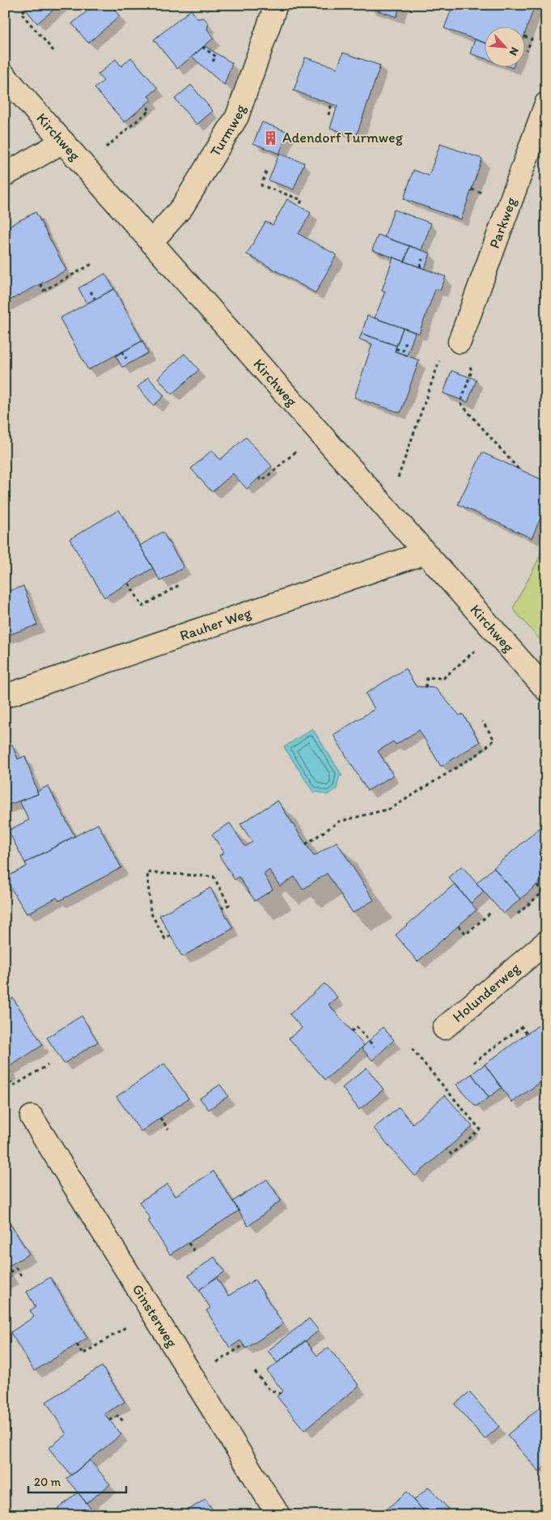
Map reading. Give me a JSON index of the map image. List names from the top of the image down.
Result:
{
  "streets": {
    "street": [
      "Turmweg",
      "Kirchweg",
      "Parkweg",
      "Rauher Weg",
      "Holunderweg",
      "Ginsterweg"
    ]
  },
  "crossings": [
    ["Turmweg", "Kirchweg"],
    ["Kirchweg", "Rauher Weg"]
  ],
  "places": {
    "building": ["Adendorf Turmweg"]
  },
  "scale_bar": "20 m",
  "north": "bottom right"
}
